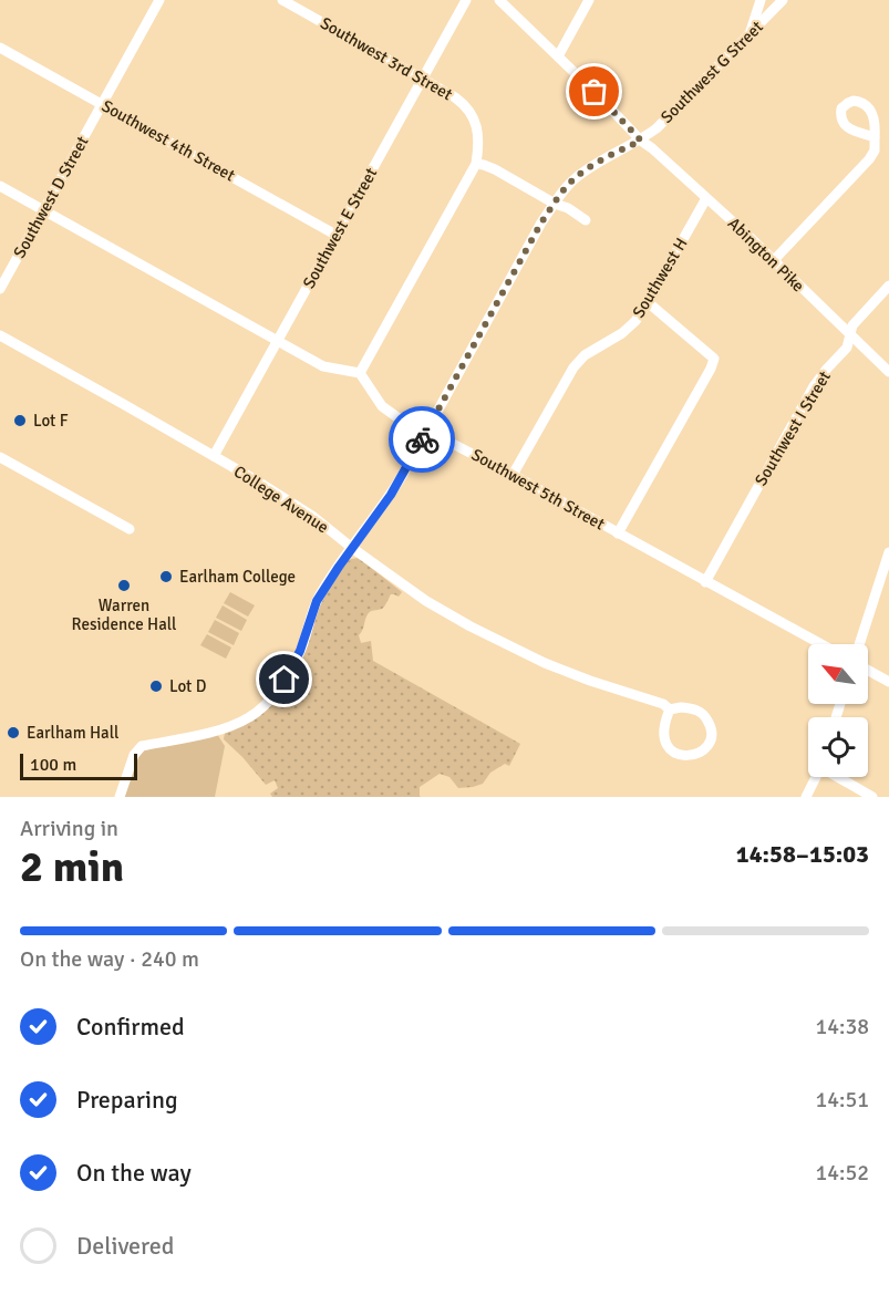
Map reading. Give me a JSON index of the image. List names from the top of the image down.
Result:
{
  "streets": {
    "street": [
      "Southwest 3rd Street",
      "Southwest G Street",
      "Southwest 4th Street",
      "Southwest D Street",
      "Southwest E Street",
      "Abington Pike",
      "Southwest H",
      "Southwest I Street",
      "Southwest 5th Street",
      "College Avenue"
    ]
  },
  "crossings": [
    ["Southwest 3rd Street", "Southwest E Street"],
    ["Southwest G Street", "Abington Pike"],
    ["Southwest G Street", "Southwest 5th Street"],
    ["Southwest G Street", "College Avenue"],
    ["Southwest 4th Street", "Southwest D Street"],
    ["Southwest 4th Street", "Southwest E Street"],
    ["Southwest E Street", "College Avenue"],
    ["Abington Pike", "Southwest H"],
    ["Abington Pike", "Southwest I Street"],
    ["Southwest H", "Southwest 5th Street"],
    ["Southwest I Street", "Southwest 5th Street"]
  ],
  "places": [
    "Lot F",
    "Earlham College",
    "Warren Residence Hall",
    "Lot D",
    "Earlham Hall"
  ],
  "scale_bar": "100 m",
  "north": "top left",
  "page": {
    "scale": "100 m",
    "heading": ["2 min", "Arriving in", "14:58–15:03"],
    "bar": "On the way · 240 m",
    "list": [
      ["Confirmed", "14:38"],
      ["Preparing", "14:51"],
      ["On the way", "14:52"],
      "Delivered"
    ]
  }
}
